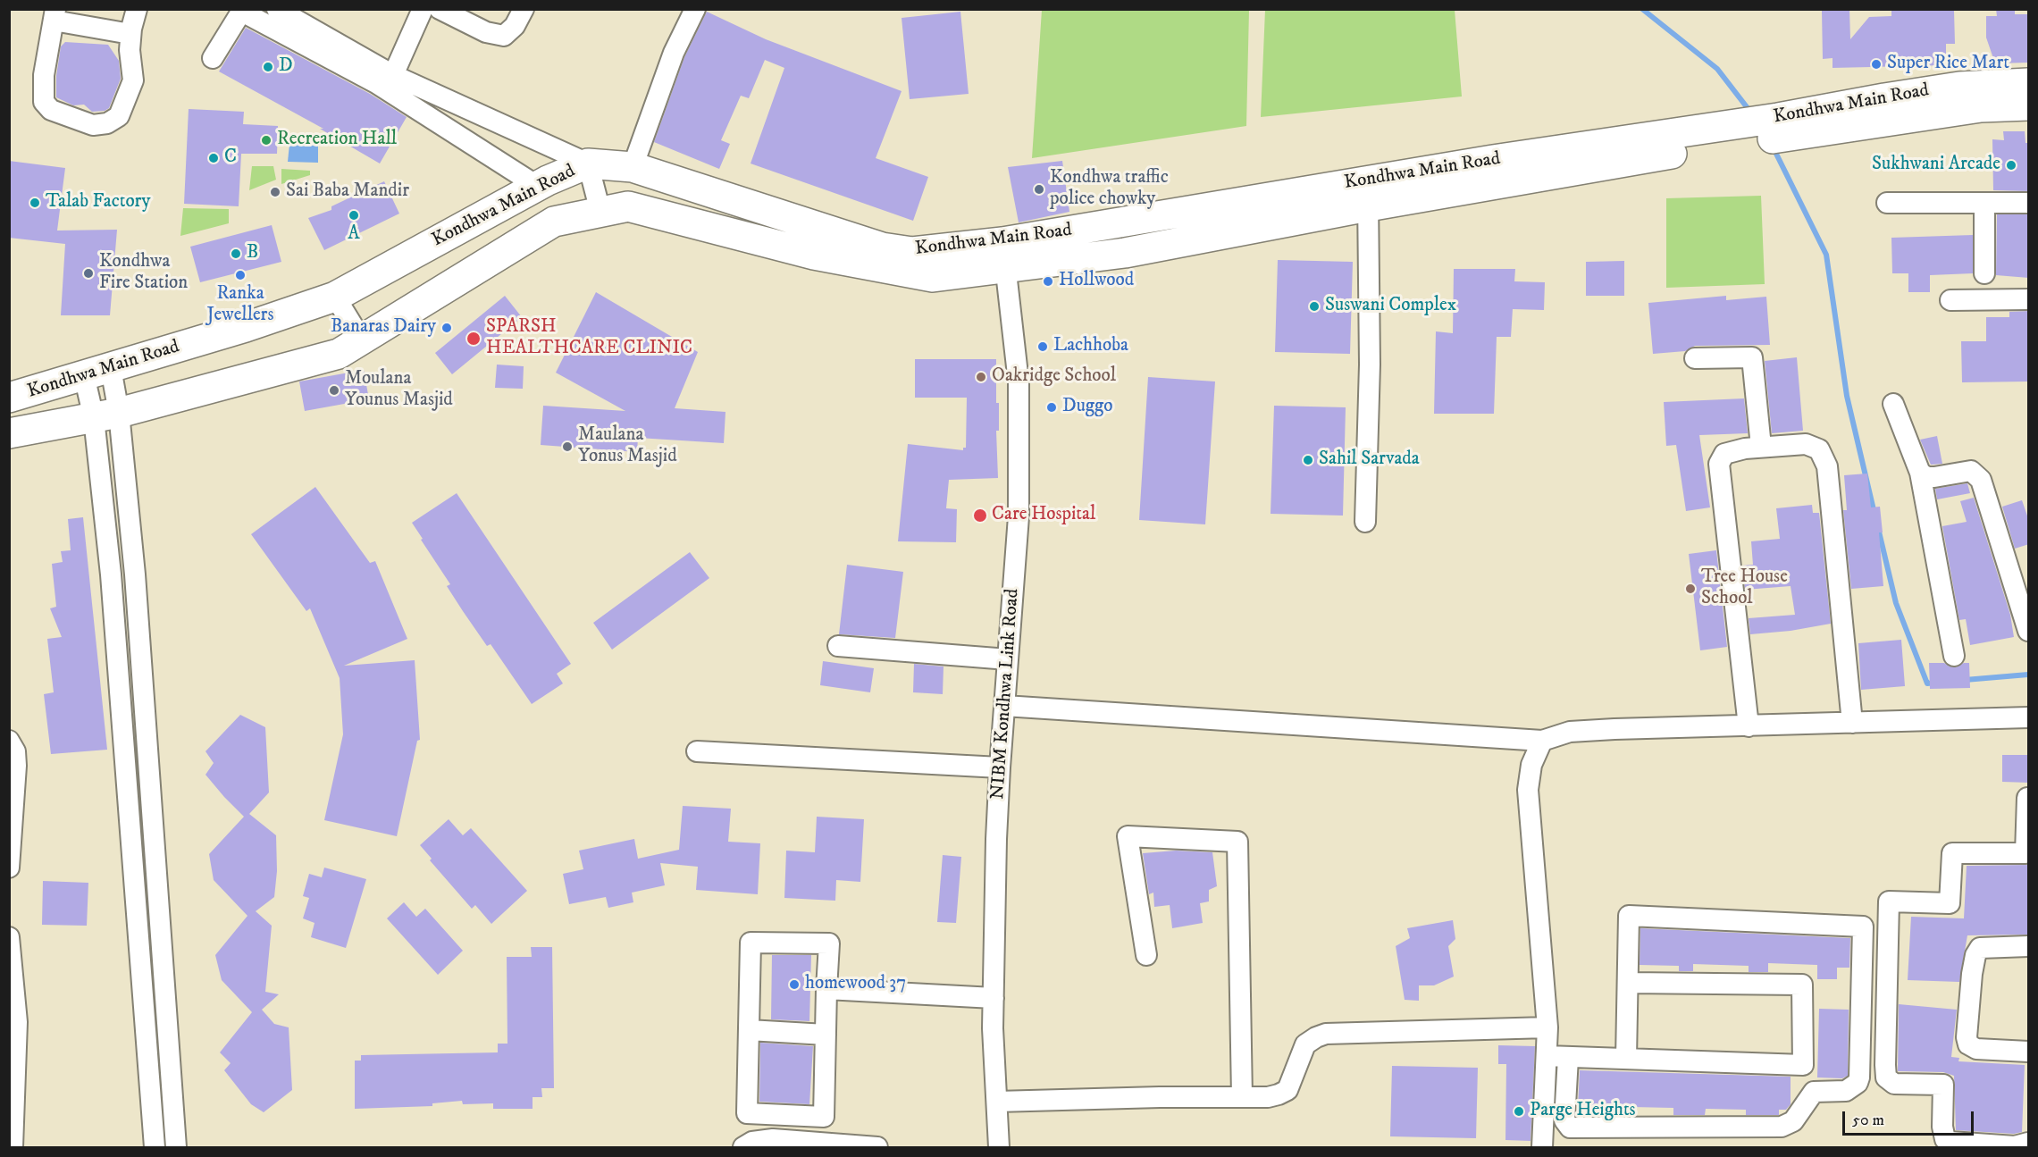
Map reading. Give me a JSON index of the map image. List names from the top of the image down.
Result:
{
  "streets": {
    "main road": ["Kondhwa Main Road"],
    "street": ["NIBM Kondhwa Link Road"]
  },
  "crossings": [
    ["Kondhwa Main Road", "NIBM Kondhwa Link Road"]
  ],
  "places": [
    "Super Rice Mart",
    "D",
    "Recreation Hall",
    "C",
    "Sukhwani Arcade",
    "Kondhwa traffic police chowky",
    "Sai Baba Mandir",
    "Talab Factory",
    "A",
    "B",
    "Kondhwa Fire Station",
    "Ranka Jewellers",
    "Hollwood",
    "Suswani Complex",
    "Banaras Dairy",
    "SPARSH HEALTHCARE CLINIC",
    "Lachhoba",
    "Oakridge School",
    "Moulana Younus Masjid",
    "Duggo",
    "Maulana Yonus Masjid",
    "Sahil Sarvada",
    "Care Hospital",
    "Tree House School",
    "homewood 37",
    "Parge Heights"
  ],
  "scale_bar": "50 m"
}
